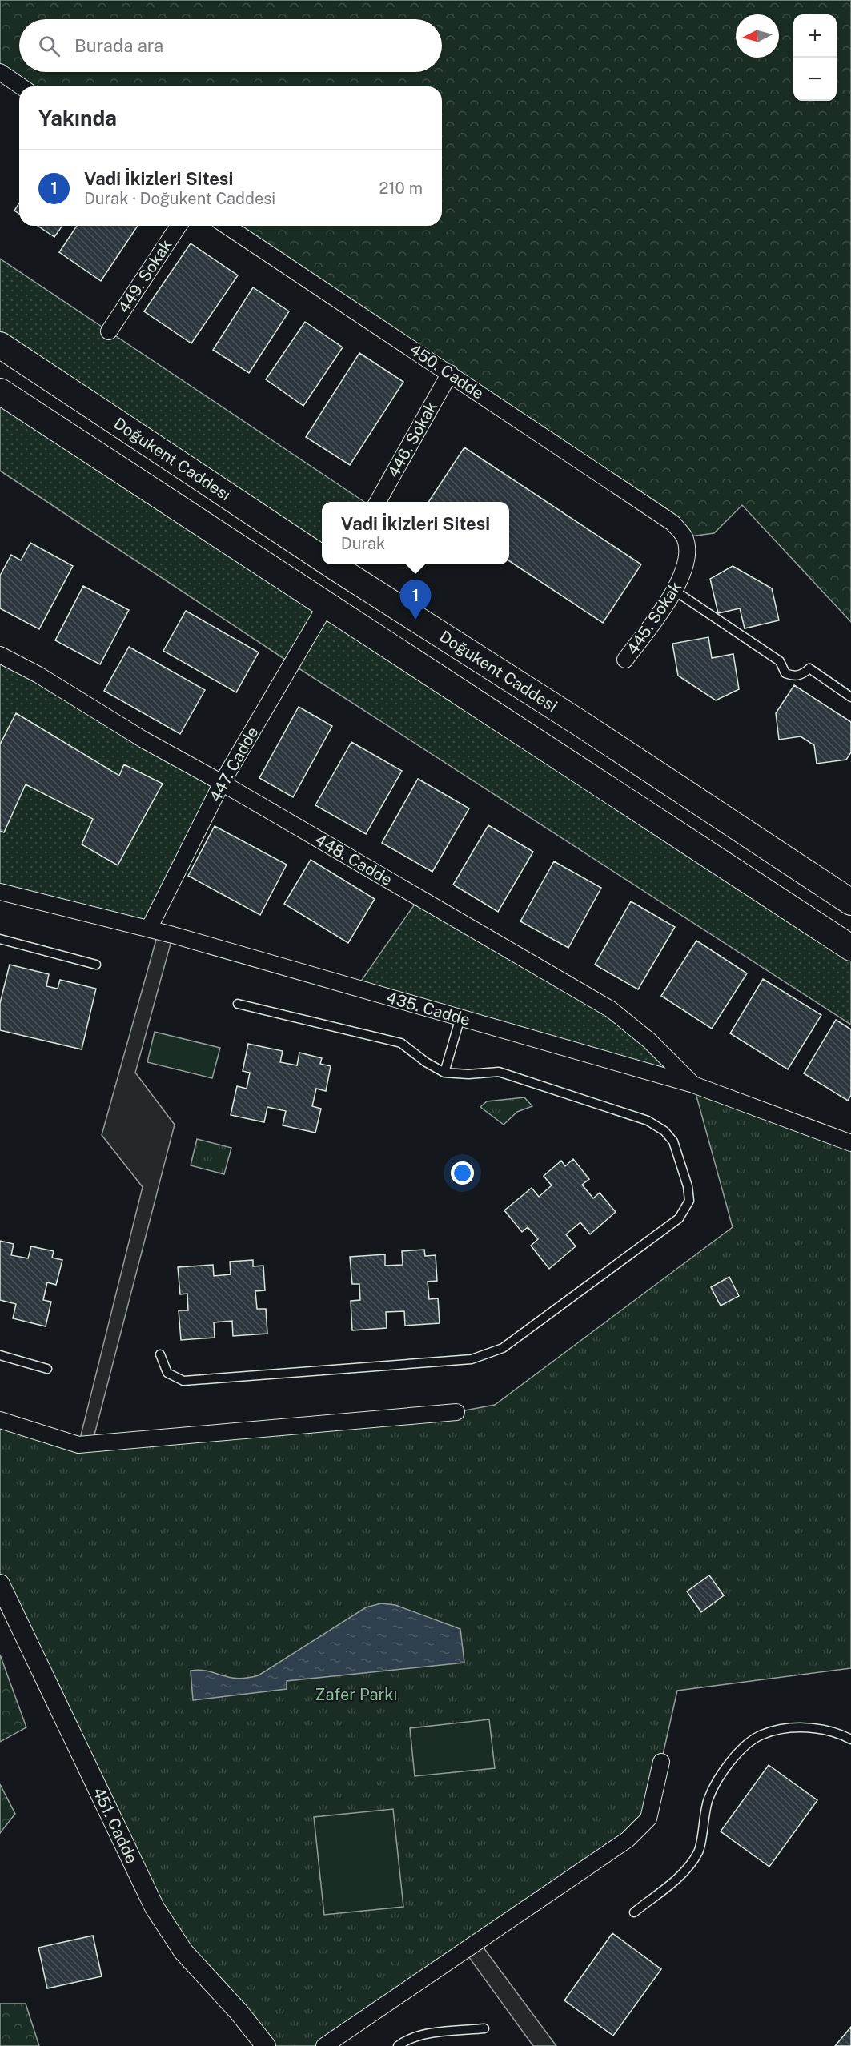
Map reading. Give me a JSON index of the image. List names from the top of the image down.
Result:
{
  "streets": {
    "main road": ["Doğukent Caddesi"],
    "street": [
      "449. Sokak",
      "450. Cadde",
      "446. Sokak",
      "445. Sokak",
      "447. Cadde",
      "448. Cadde",
      "435. Cadde",
      "451. Cadde"
    ]
  },
  "crossings": [
    ["450. Cadde", "446. Sokak"],
    ["450. Cadde", "445. Sokak"],
    ["447. Cadde", "448. Cadde"],
    ["447. Cadde", "435. Cadde"],
    ["448. Cadde", "435. Cadde"]
  ],
  "parks": ["Zafer Parkı"],
  "north": "left",
  "page": {
    "map_buttons": ["+", "−"],
    "search": "Burada ara",
    "heading": "Yakında",
    "list": [
      {
        "mark": "1",
        "name": "Vadi İkizleri Sitesi",
        "note": "Durak · Doğukent Caddesi",
        "value": "210 m"
      }
    ],
    "popup": ["Vadi İkizleri Sitesi", "Durak"],
    "pins": "1"
  }
}
